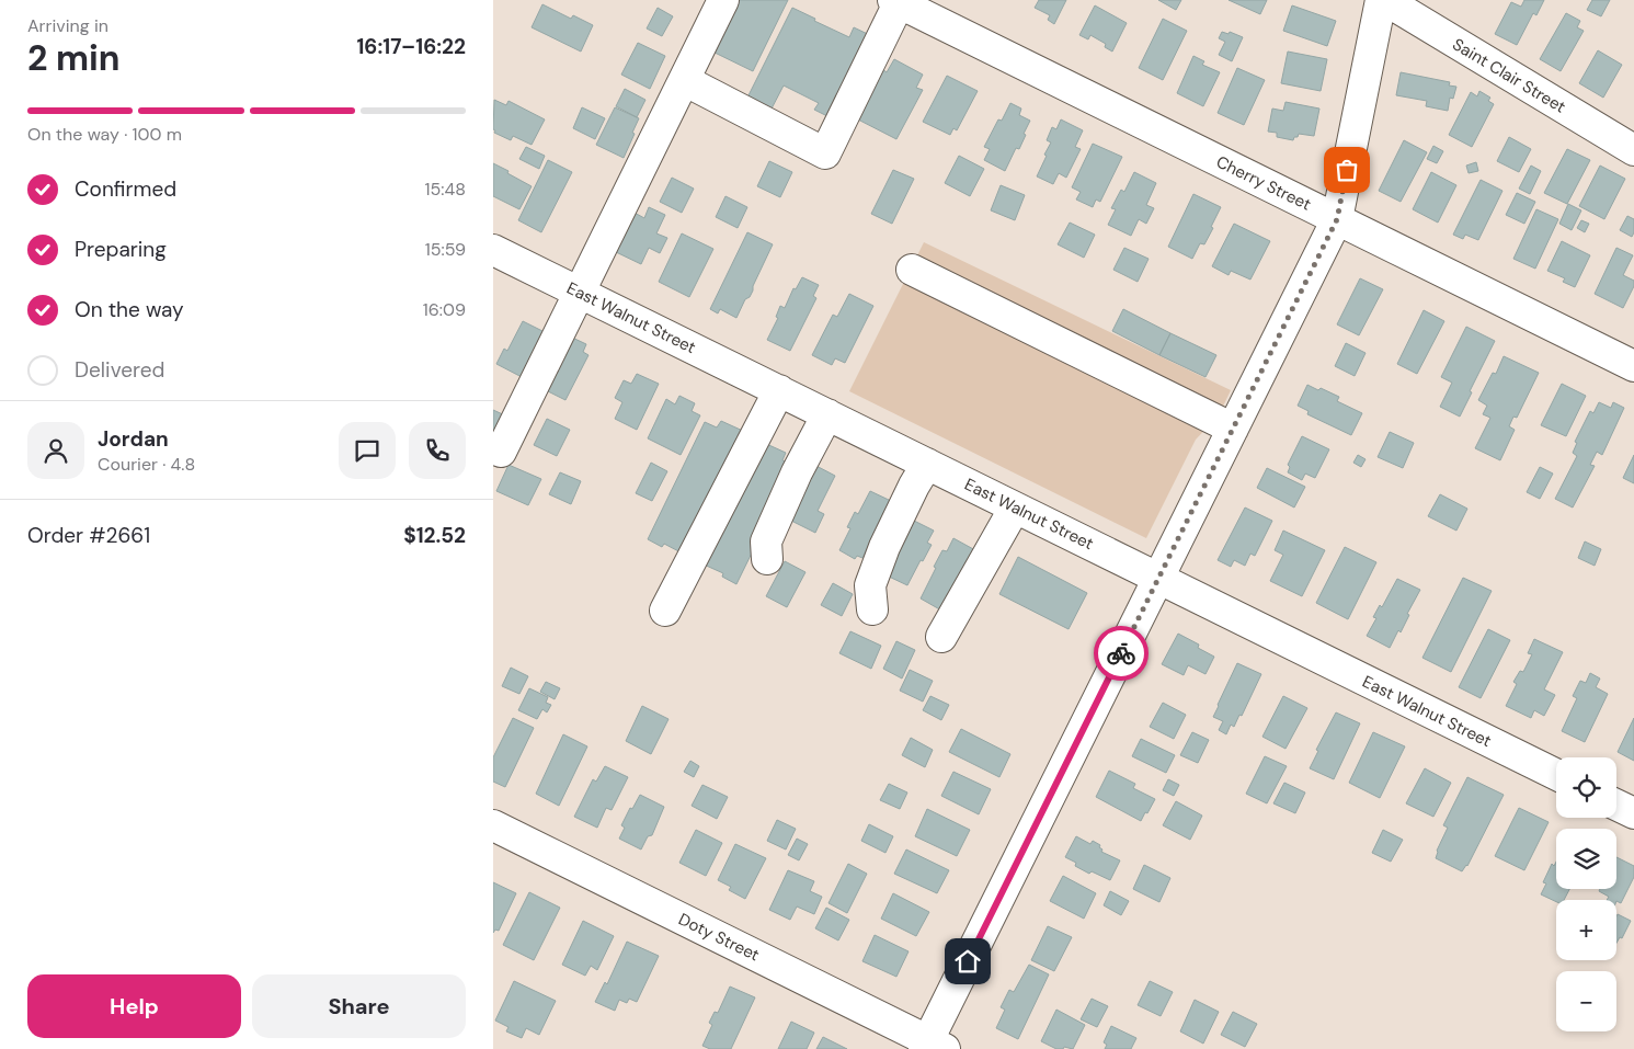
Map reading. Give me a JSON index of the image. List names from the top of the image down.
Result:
{
  "streets": {
    "street": [
      "Saint Clair Street",
      "Cherry Street",
      "East Walnut Street",
      "Doty Street"
    ]
  },
  "page": {
    "heading": ["2 min", "Arriving in", "16:17–16:22"],
    "panel": [
      "Jordan",
      "Courier · 4.8",
      "Order #2661",
      "$12.52"
    ],
    "bar": "On the way · 100 m",
    "list": [
      ["Confirmed", "15:48"],
      ["Preparing", "15:59"],
      ["On the way", "16:09"],
      "Delivered"
    ],
    "map_buttons": ["+", "−"],
    "buttons": ["Help", "Share"]
  }
}
